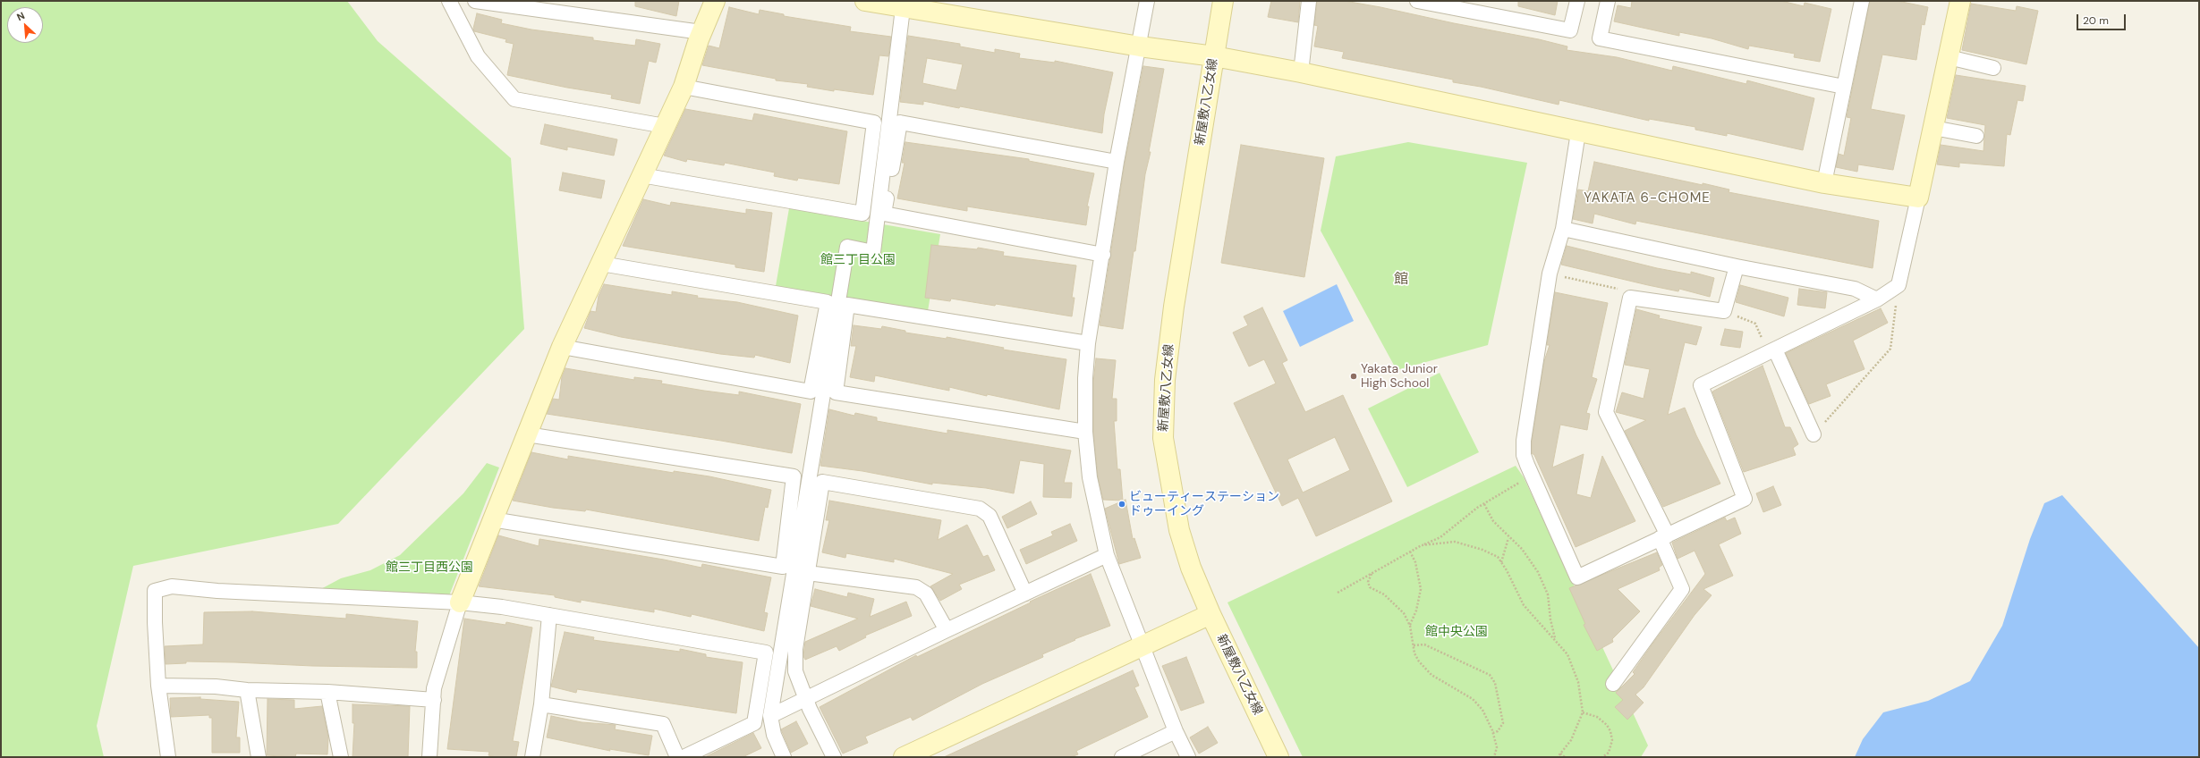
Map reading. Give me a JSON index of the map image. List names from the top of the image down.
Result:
{
  "streets": {
    "street": ["新屋敷八乙女線"]
  },
  "districts": ["YAKATA 6-CHOME", "館"],
  "parks": ["館三丁目公園", "館三丁目西公園", "館中央公園"],
  "places": ["Yakata Junior High School", "ビューティーステーション ドゥーイング"],
  "scale_bar": "20 m",
  "north": "top left"
}
